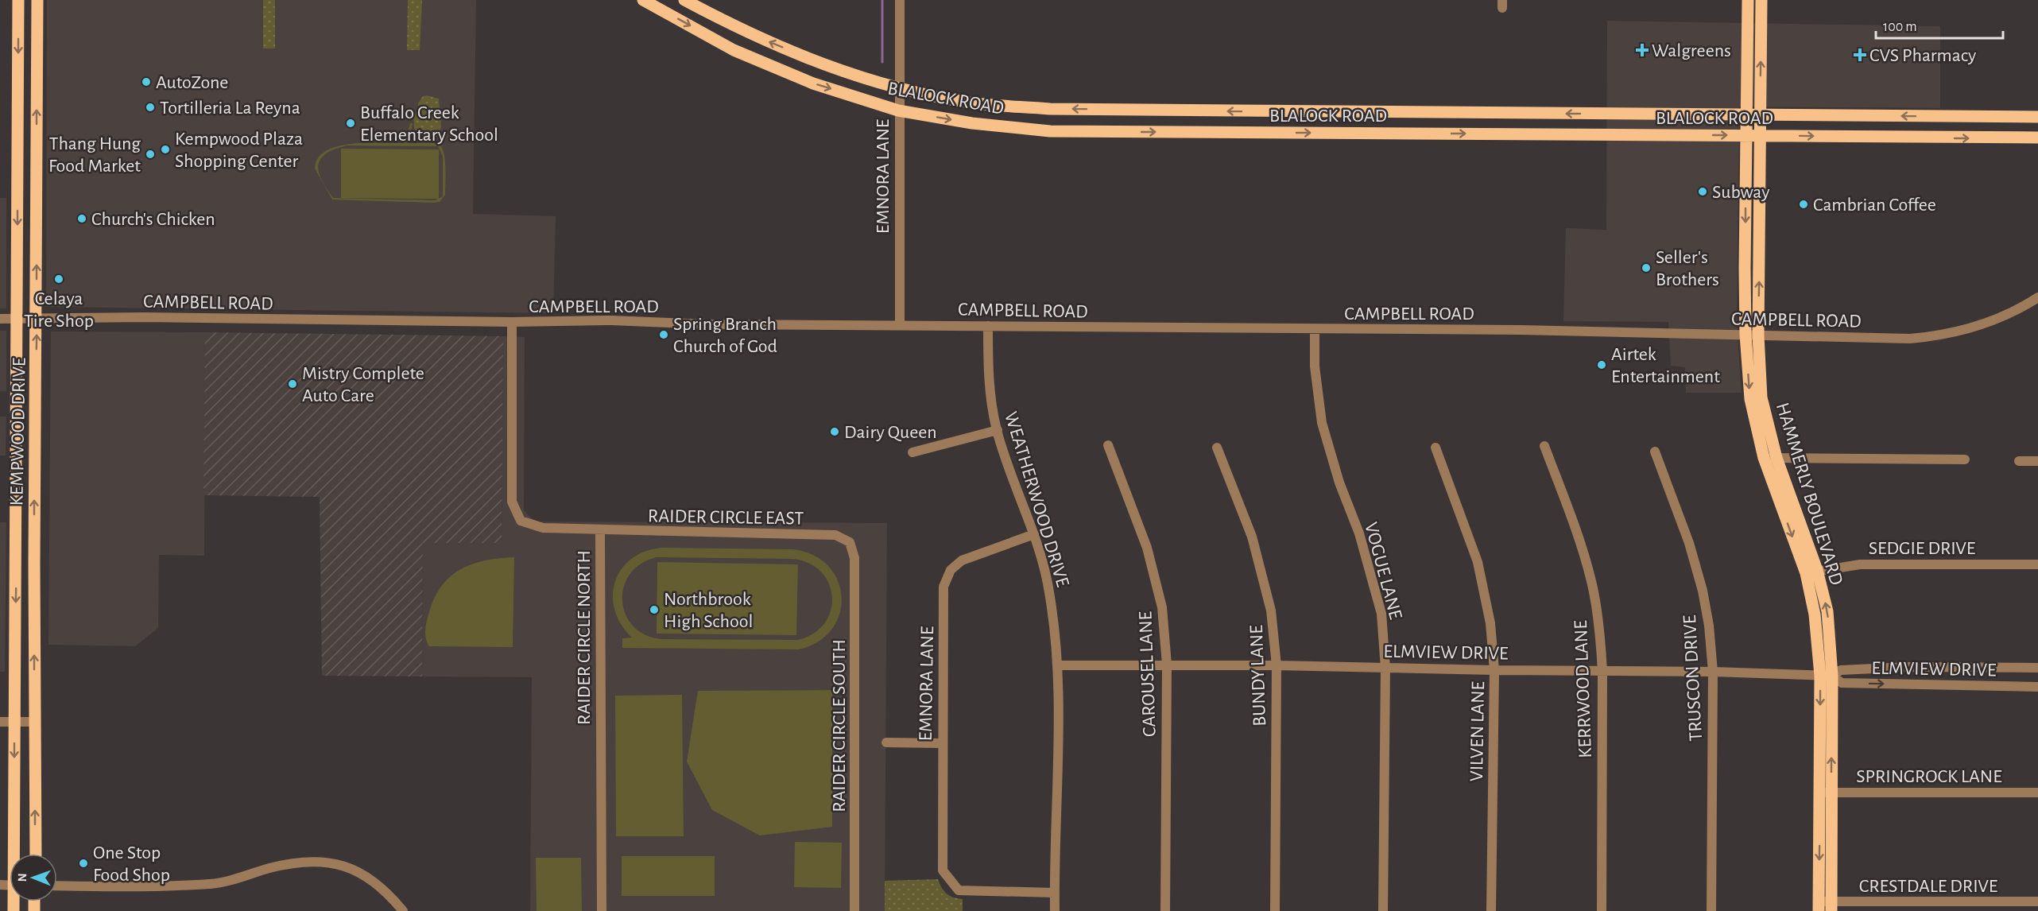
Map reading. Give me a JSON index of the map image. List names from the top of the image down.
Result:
{
  "streets": {
    "main road": ["BLALOCK ROAD", "KEMPWOOD DRIVE", "HAMMERLY BOULEVARD"],
    "street": [
      "EMNORA LANE",
      "CAMPBELL ROAD",
      "WEATHERWOOD DRIVE",
      "RAIDER CIRCLE EAST",
      "SEDGIE DRIVE",
      "VOGUE LANE",
      "RAIDER CIRCLE NORTH",
      "ELMVIEW DRIVE",
      "CAROUSEL LANE",
      "BUNDY LANE",
      "TRUSCON DRIVE",
      "KERRWOOD LANE",
      "RAIDER CIRCLE SOUTH",
      "VILVEN LANE",
      "SPRINGROCK LANE",
      "CRESTDALE DRIVE"
    ]
  },
  "crossings": [
    ["BLALOCK ROAD", "EMNORA LANE"],
    ["BLALOCK ROAD", "HAMMERLY BOULEVARD"],
    ["EMNORA LANE", "CAMPBELL ROAD"],
    ["EMNORA LANE", "WEATHERWOOD DRIVE"],
    ["CAMPBELL ROAD", "KEMPWOOD DRIVE"],
    ["CAMPBELL ROAD", "HAMMERLY BOULEVARD"],
    ["CAMPBELL ROAD", "WEATHERWOOD DRIVE"],
    ["CAMPBELL ROAD", "VOGUE LANE"],
    ["CAMPBELL ROAD", "RAIDER CIRCLE NORTH"],
    ["HAMMERLY BOULEVARD", "SEDGIE DRIVE"],
    ["HAMMERLY BOULEVARD", "ELMVIEW DRIVE"],
    ["HAMMERLY BOULEVARD", "SPRINGROCK LANE"],
    ["HAMMERLY BOULEVARD", "CRESTDALE DRIVE"],
    ["WEATHERWOOD DRIVE", "ELMVIEW DRIVE"],
    ["RAIDER CIRCLE EAST", "RAIDER CIRCLE NORTH"],
    ["RAIDER CIRCLE EAST", "RAIDER CIRCLE SOUTH"],
    ["VOGUE LANE", "ELMVIEW DRIVE"],
    ["ELMVIEW DRIVE", "CAROUSEL LANE"],
    ["ELMVIEW DRIVE", "BUNDY LANE"],
    ["ELMVIEW DRIVE", "TRUSCON DRIVE"],
    ["ELMVIEW DRIVE", "KERRWOOD LANE"],
    ["ELMVIEW DRIVE", "VILVEN LANE"]
  ],
  "places": {
    "health": ["Walgreens", "CVS Pharmacy"],
    "other": [
      "AutoZone",
      "Tortilleria La Reyna",
      "Buffalo Creek Elementary School",
      "Kempwood Plaza Shopping Center",
      "Thang Hung Food Market",
      "Subway",
      "Cambrian Coffee",
      "Church's Chicken",
      "Seller's Brothers",
      "Celaya Tire Shop",
      "Spring Branch Church of God",
      "Airtek Entertainment",
      "Mistry Complete Auto Care",
      "Dairy Queen",
      "Northbrook High School",
      "One Stop Food Shop"
    ]
  },
  "scale_bar": "100 m",
  "north": "left"
}
